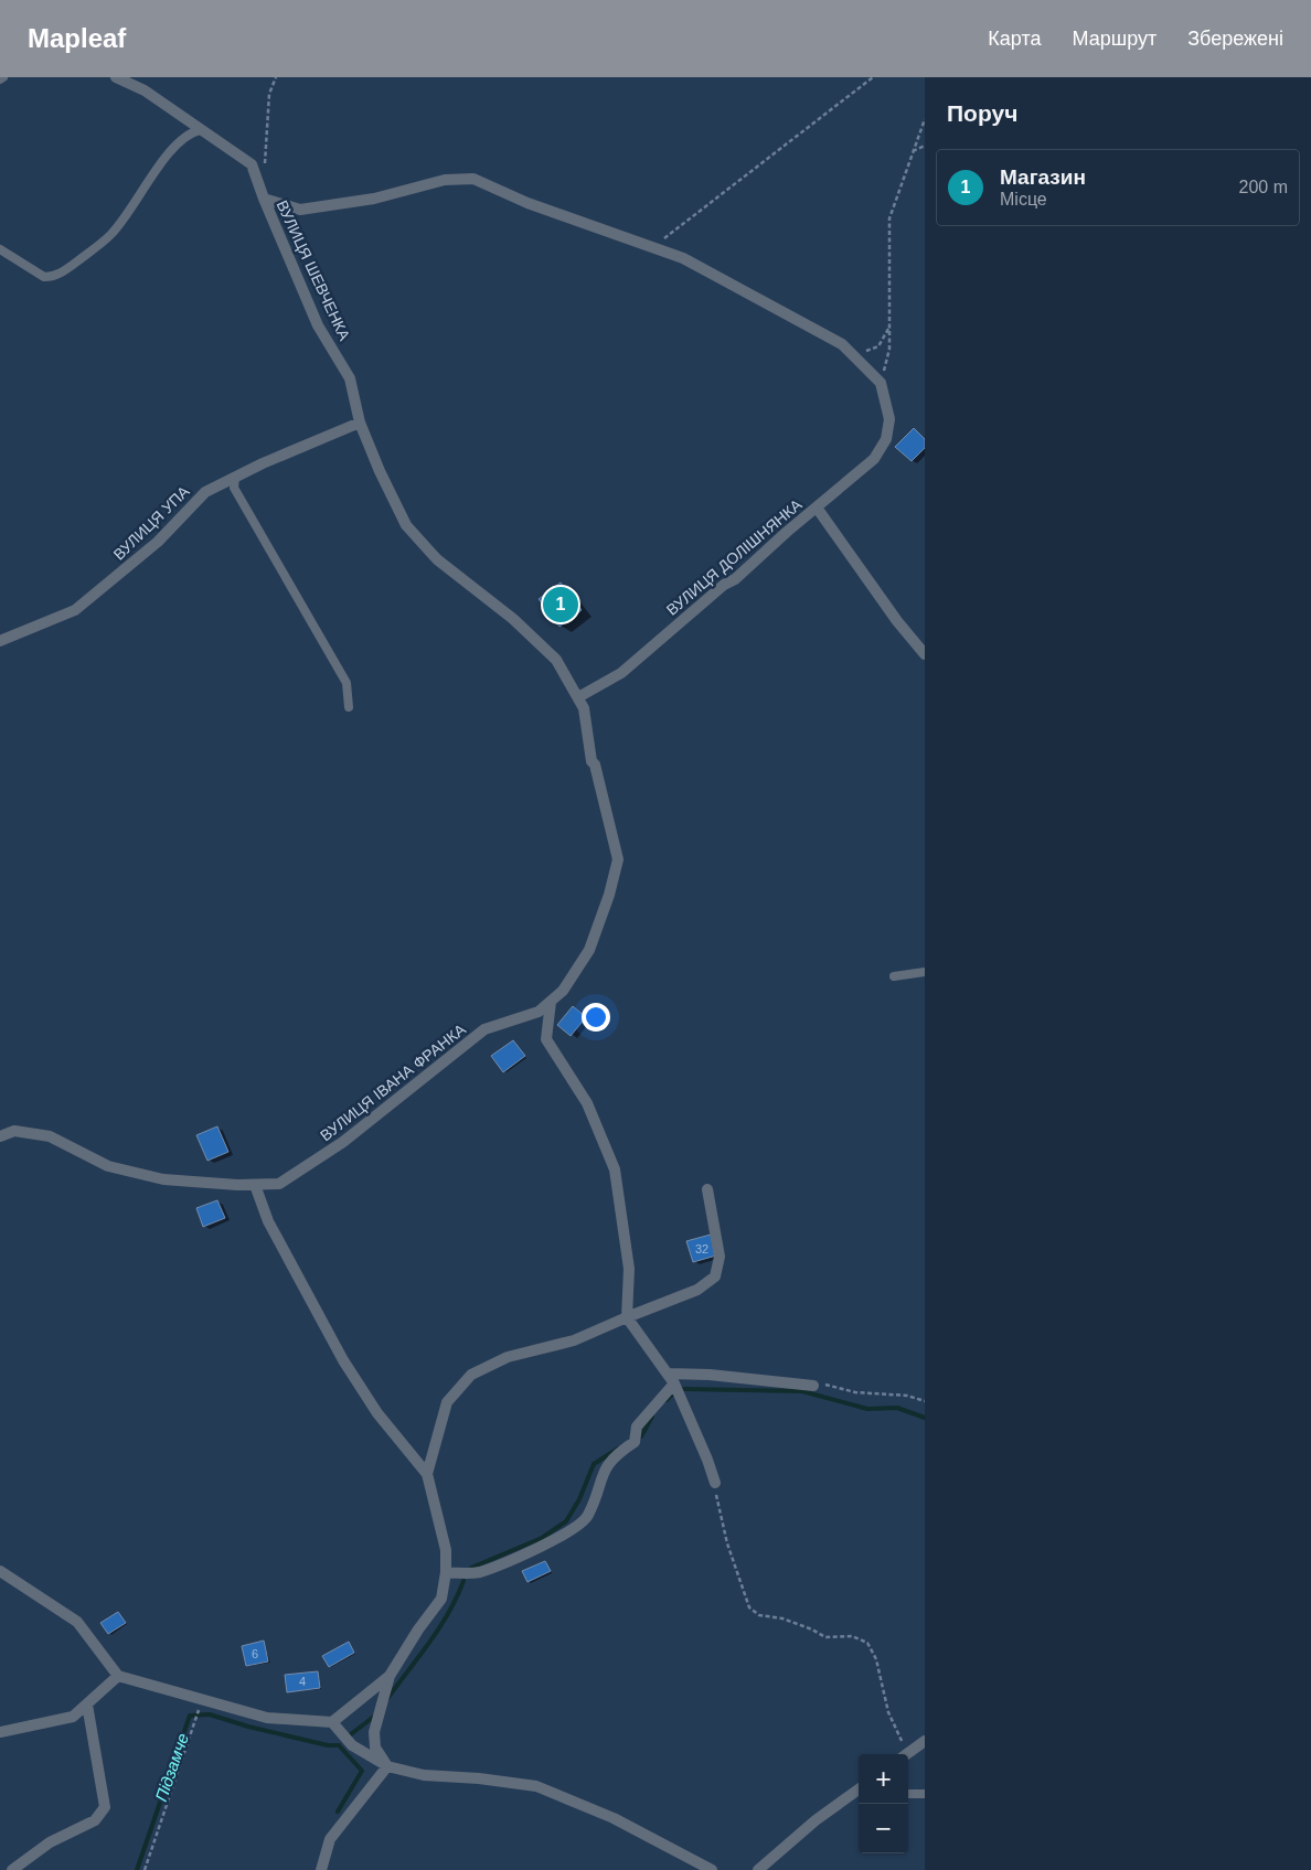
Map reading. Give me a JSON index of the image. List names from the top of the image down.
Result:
{
  "streets": {
    "street": [
      "ВУЛИЦЯ ШЕВЧЕНКА",
      "ВУЛИЦЯ УПА",
      "ВУЛИЦЯ ДОЛІШНЯНКА",
      "ВУЛИЦЯ ІВАНА ФРАНКА"
    ]
  },
  "crossings": [
    ["ВУЛИЦЯ ШЕВЧЕНКА", "ВУЛИЦЯ УПА"],
    ["ВУЛИЦЯ ШЕВЧЕНКА", "ВУЛИЦЯ ДОЛІШНЯНКА"],
    ["ВУЛИЦЯ ШЕВЧЕНКА", "ВУЛИЦЯ ІВАНА ФРАНКА"],
    ["ВУЛИЦЯ ДОЛІШНЯНКА", "ВУЛИЦЯ ІВАНА ФРАНКА"]
  ],
  "water": ["Підзамче"],
  "house_numbers": ["32", "6", "4"],
  "page": {
    "header": "Mapleaf",
    "nav": ["Карта", "Маршрут", "Збережені"],
    "heading": "Поруч",
    "list": [
      {
        "mark": "1",
        "name": "Магазин",
        "note": "Місце",
        "value": "200 m"
      }
    ],
    "pins": "1",
    "map_buttons": ["+", "−"]
  }
}
